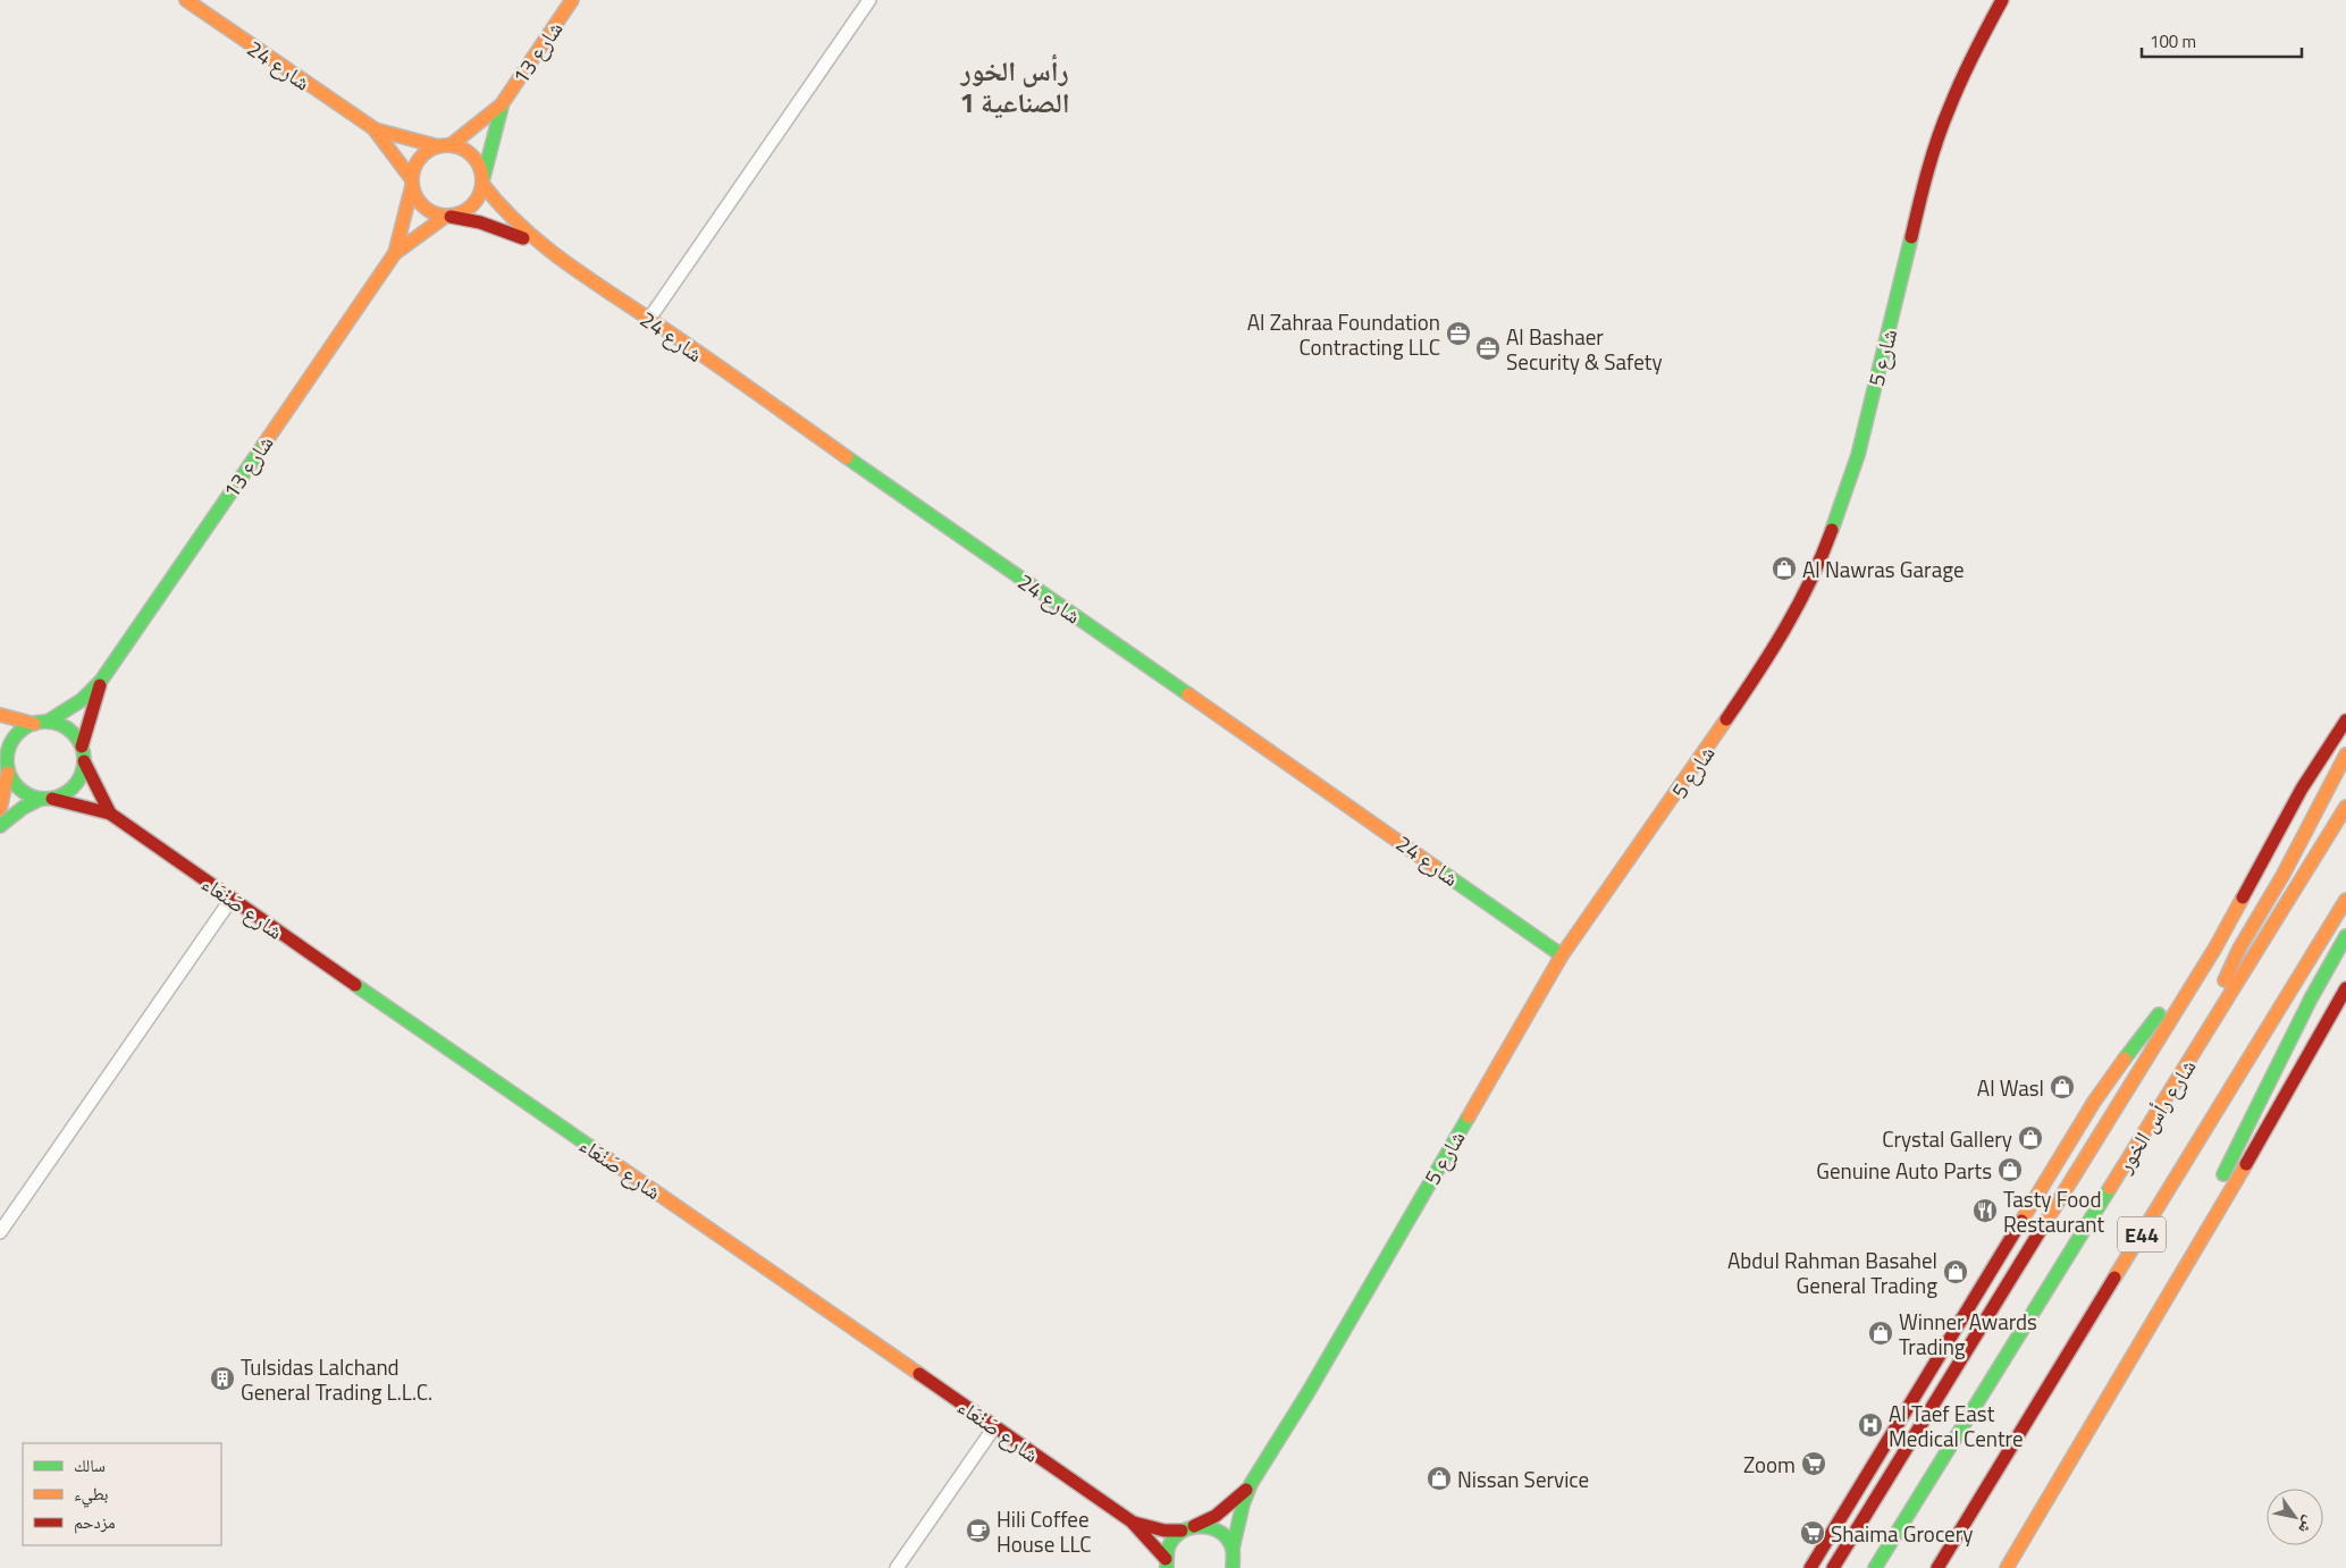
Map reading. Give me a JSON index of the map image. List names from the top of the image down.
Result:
{
  "streets": {
    "main road": [
      "شارع 13",
      "شارع 24",
      "شارع 5",
      "شارع صَنْعَاء",
      "شارع رأس الخور",
      "E44"
    ]
  },
  "crossings": [
    ["شارع 13", "شارع 24"],
    ["شارع 13", "شارع صَنْعَاء"],
    ["شارع 24", "شارع 5"],
    ["شارع 5", "شارع صَنْعَاء"]
  ],
  "districts": ["رأس الخور الصناعية 1"],
  "places": {
    "office": ["Al Zahraa Foundation Contracting LLC", "Al Bashaer Security & Safety"],
    "shop": [
      "Al Nawras Garage",
      "Al Wasl",
      "Crystal Gallery",
      "Genuine Auto Parts",
      "Abdul Rahman Basahel General Trading",
      "Winner Awards Trading",
      "Nissan Service"
    ],
    "restaurant": ["Tasty Food Restaurant"],
    "building": ["Tulsidas Lalchand General Trading L.L.C."],
    "hospital": ["Al Taef East Medical Centre"],
    "supermarket": ["Zoom", "Shaima Grocery"],
    "cafe": ["Hili Coffee House LLC"]
  },
  "legend": ["سالك", "بطيء", "مزدحم"],
  "scale_bar": "100 m",
  "north": "bottom right"
}
